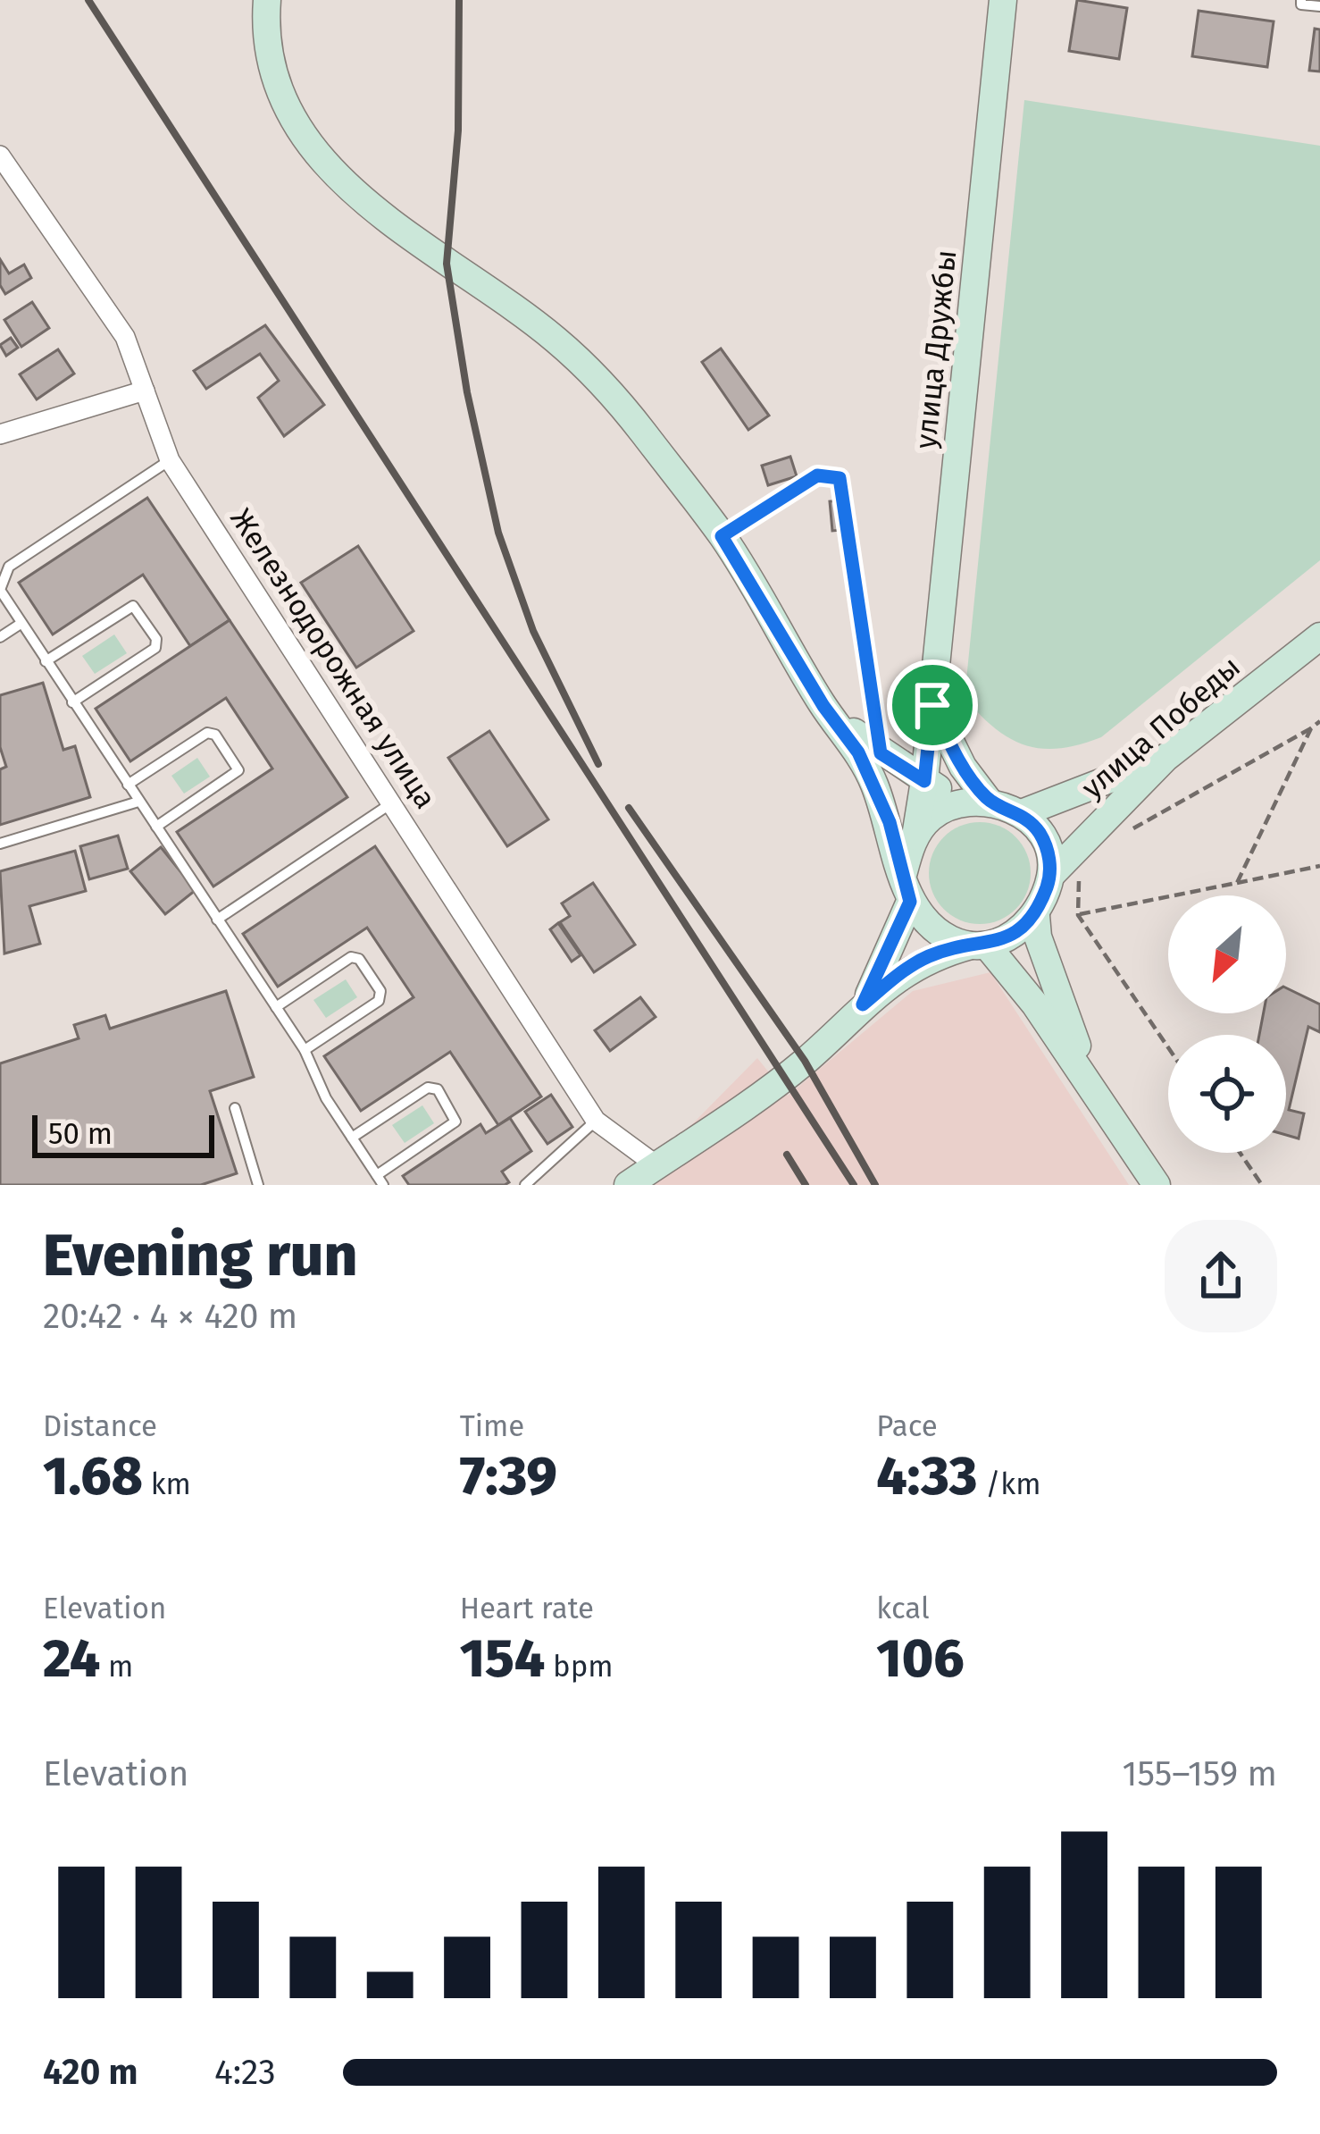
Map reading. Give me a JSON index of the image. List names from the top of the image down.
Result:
{
  "streets": {
    "main road": ["улица Дружбы", "улица Победы"],
    "street": ["Железнодорожная улица"]
  },
  "crossings": [
    ["улица Дружбы", "улица Победы"]
  ],
  "scale_bar": "50 m",
  "north": "bottom left",
  "page": {
    "scale": "50 m",
    "heading": ["Evening run", "20:42 · 4 × 420 m"],
    "stats": [
      ["Distance", "1.68 km"],
      ["Time", "7:39"],
      ["Pace", "4:33 /km"],
      ["Elevation", "24 m"],
      ["Heart rate", "154 bpm"],
      ["kcal", "106"]
    ],
    "chart": ["Elevation", "155–159 m"],
    "list": [
      {
        "name": "420 m",
        "note": "4:23"
      }
    ]
  }
}
